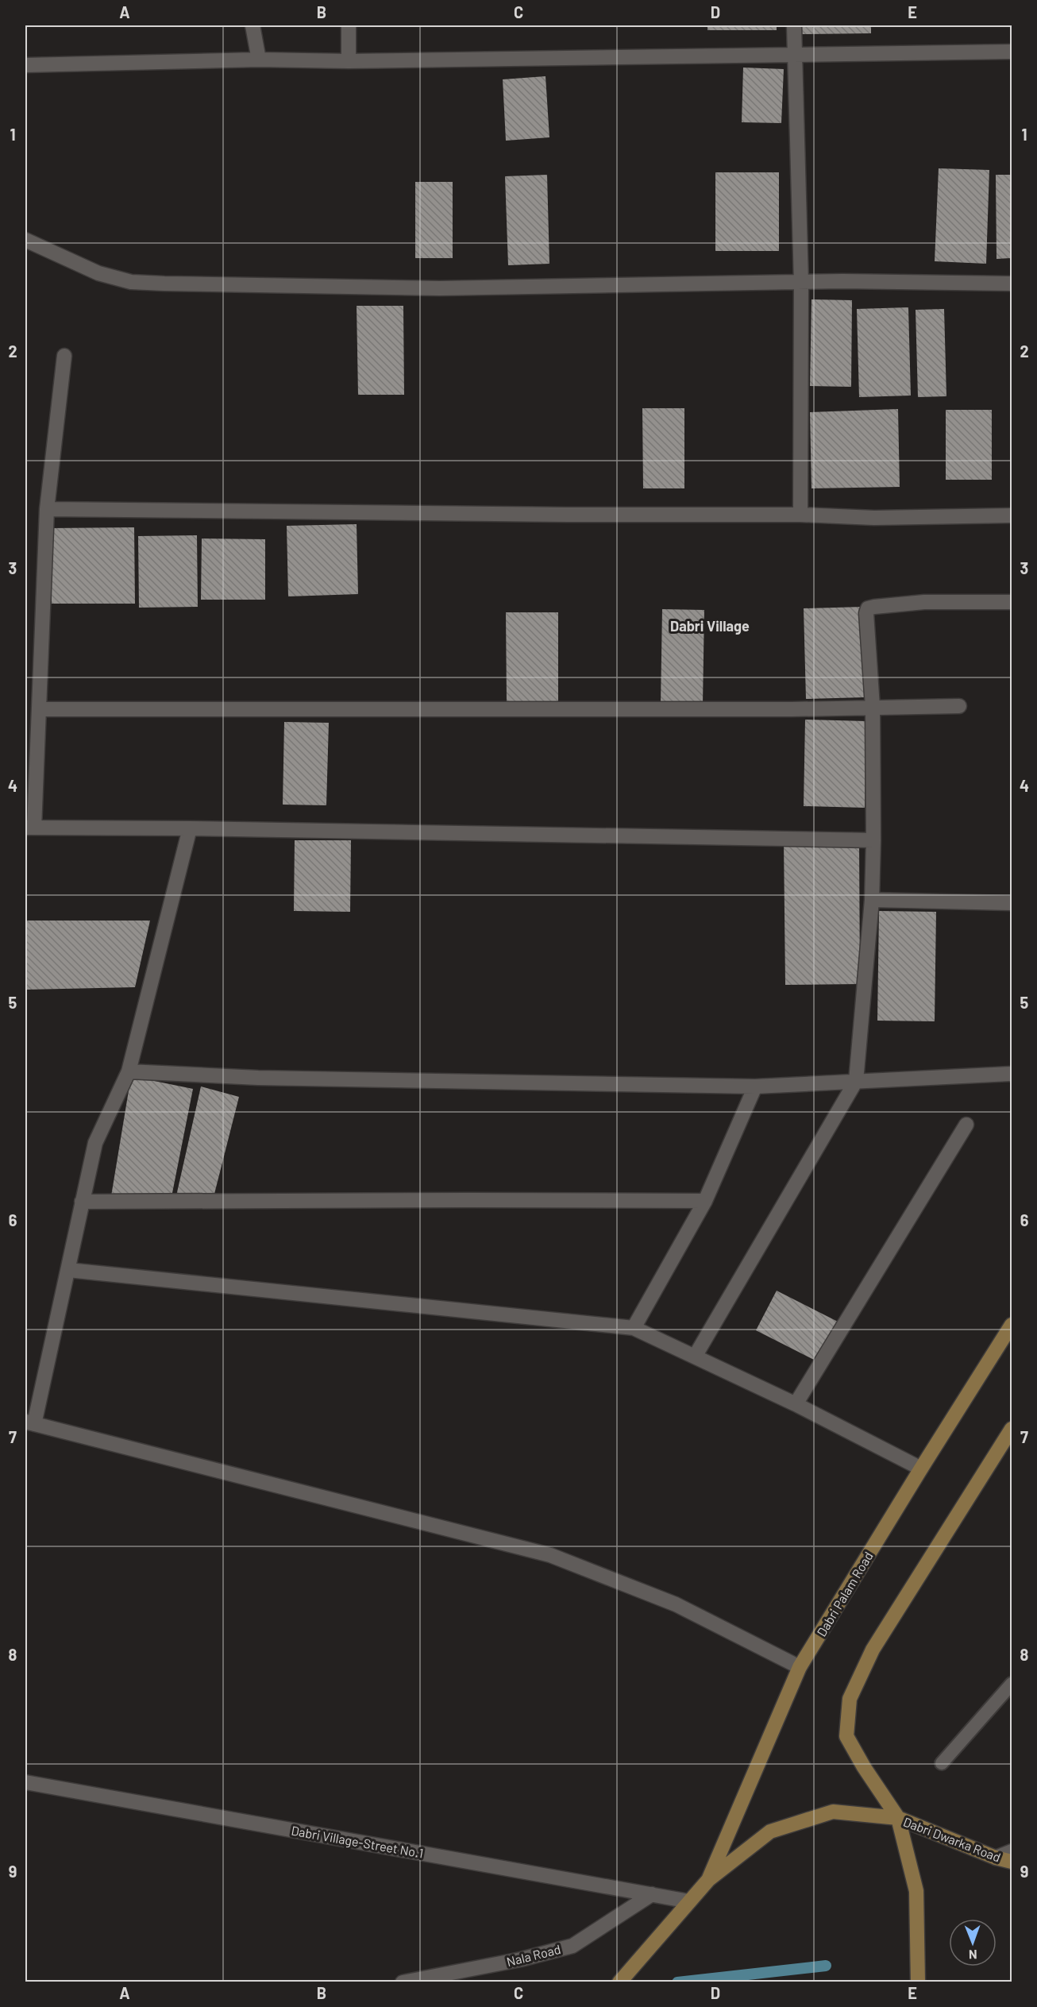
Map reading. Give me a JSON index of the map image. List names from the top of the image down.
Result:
{
  "streets": {
    "main road": ["Dabri Palam Road", "Dabri Dwarka Road"],
    "street": ["Dabri Village-Street No.1", "Nala Road"]
  },
  "crossings": [
    ["Dabri Palam Road", "Dabri Dwarka Road"],
    ["Dabri Dwarka Road", "Dabri Village-Street No.1"],
    ["Dabri Village-Street No.1", "Nala Road"]
  ],
  "districts": ["Dabri Village"],
  "north": "bottom",
  "grid": {
    "columns": [
      "A",
      "B",
      "C",
      "D",
      "E"
    ],
    "rows": [
      "1",
      "2",
      "3",
      "4",
      "5",
      "6",
      "7",
      "8",
      "9"
    ]
  }
}
